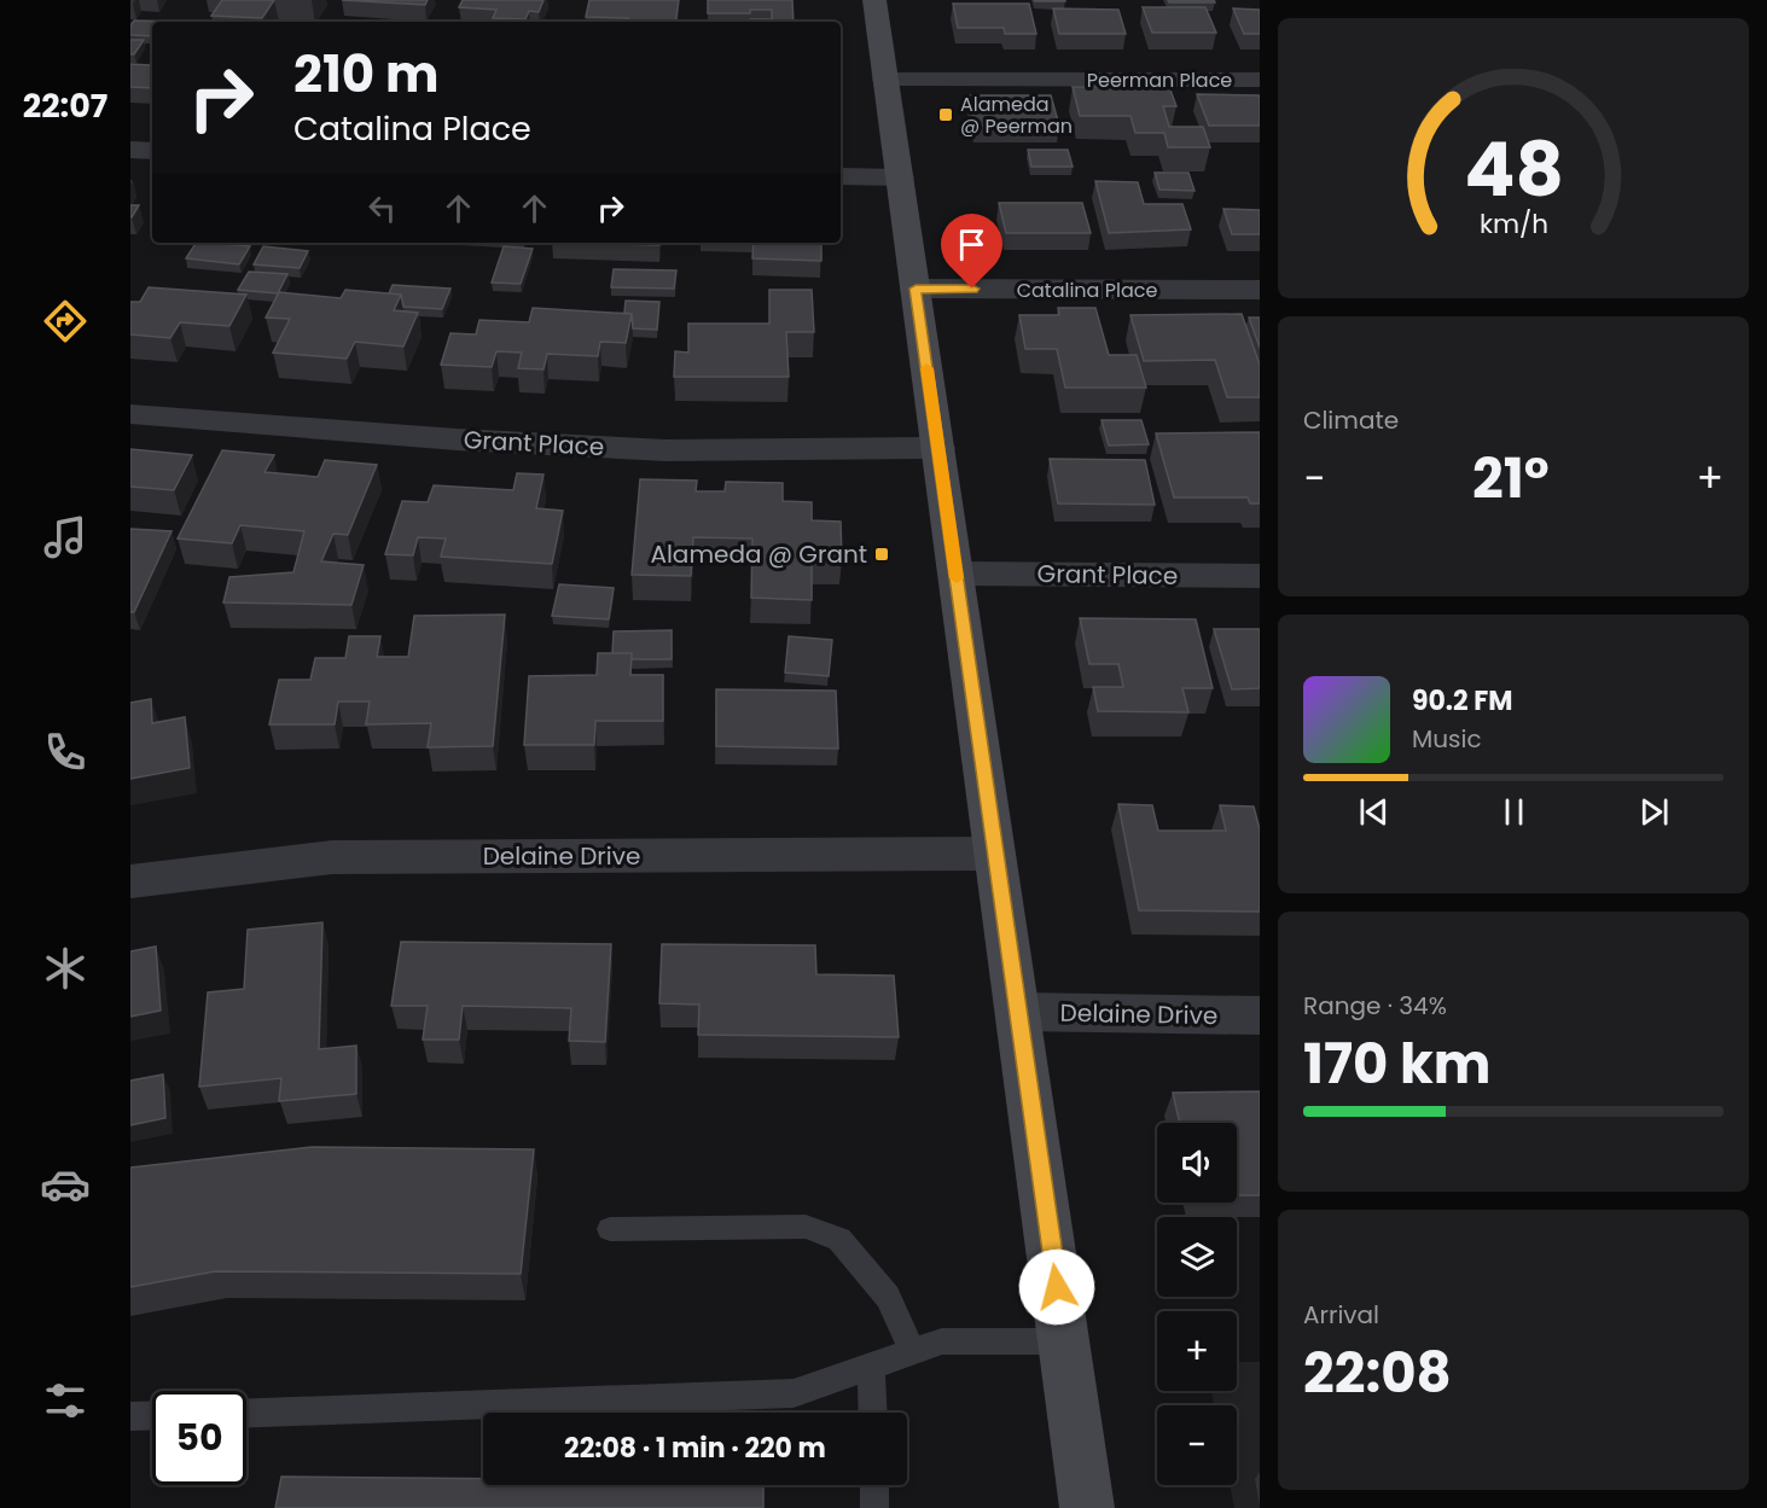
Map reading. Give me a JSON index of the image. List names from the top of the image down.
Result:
{
  "streets": {
    "street": [
      "Peerman Place",
      "Catalina Place",
      "Grant Place",
      "Delaine Drive"
    ]
  },
  "places": {
    "transit": ["Alameda @ Peerman", "Alameda @ Grant"]
  },
  "page": {
    "tabs": "22:07",
    "turn": ["210 m", "Catalina Place"],
    "tile": [
      "Climate",
      ["Range · 34%", "170 km"],
      ["Arrival", "22:08"]
    ],
    "heat": ["−", "21°", "+"],
    "song": ["90.2 FM", "Music"],
    "map_buttons": ["+", "−"],
    "limit": "50",
    "trip": "22:08 · 1 min · 220 m",
    "gauge": ["48", "km/h"]
  }
}
